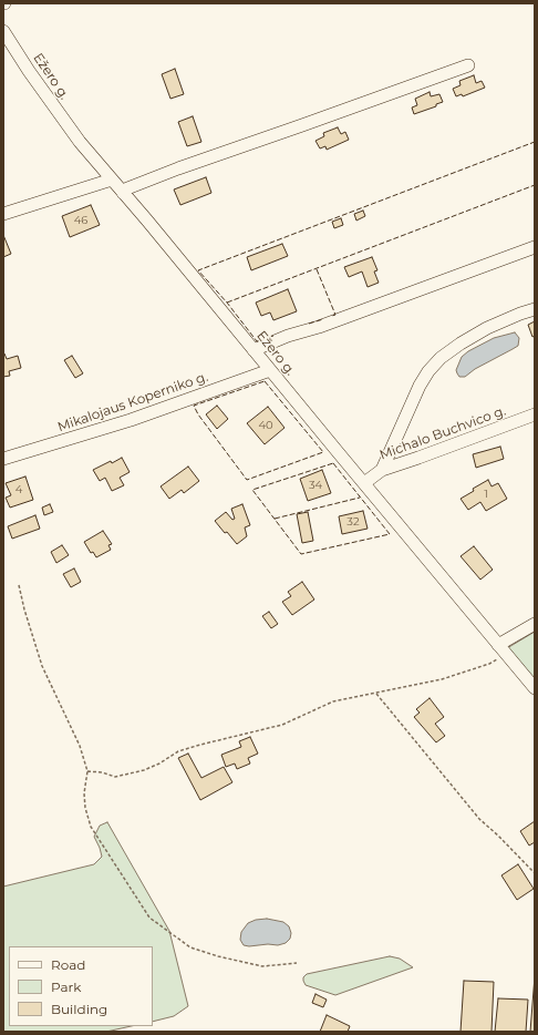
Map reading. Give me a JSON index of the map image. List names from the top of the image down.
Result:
{
  "streets": {
    "street": ["Ežero g.", "Mikalojaus Koperniko g.", "Michalo Buchvico g."]
  },
  "crossings": [
    ["Ežero g.", "Mikalojaus Koperniko g."],
    ["Ežero g.", "Michalo Buchvico g."]
  ],
  "house_numbers": [
    "46",
    "40",
    "34",
    "4",
    "1",
    "32"
  ],
  "legend": ["Road", "Park", "Building"]
}
